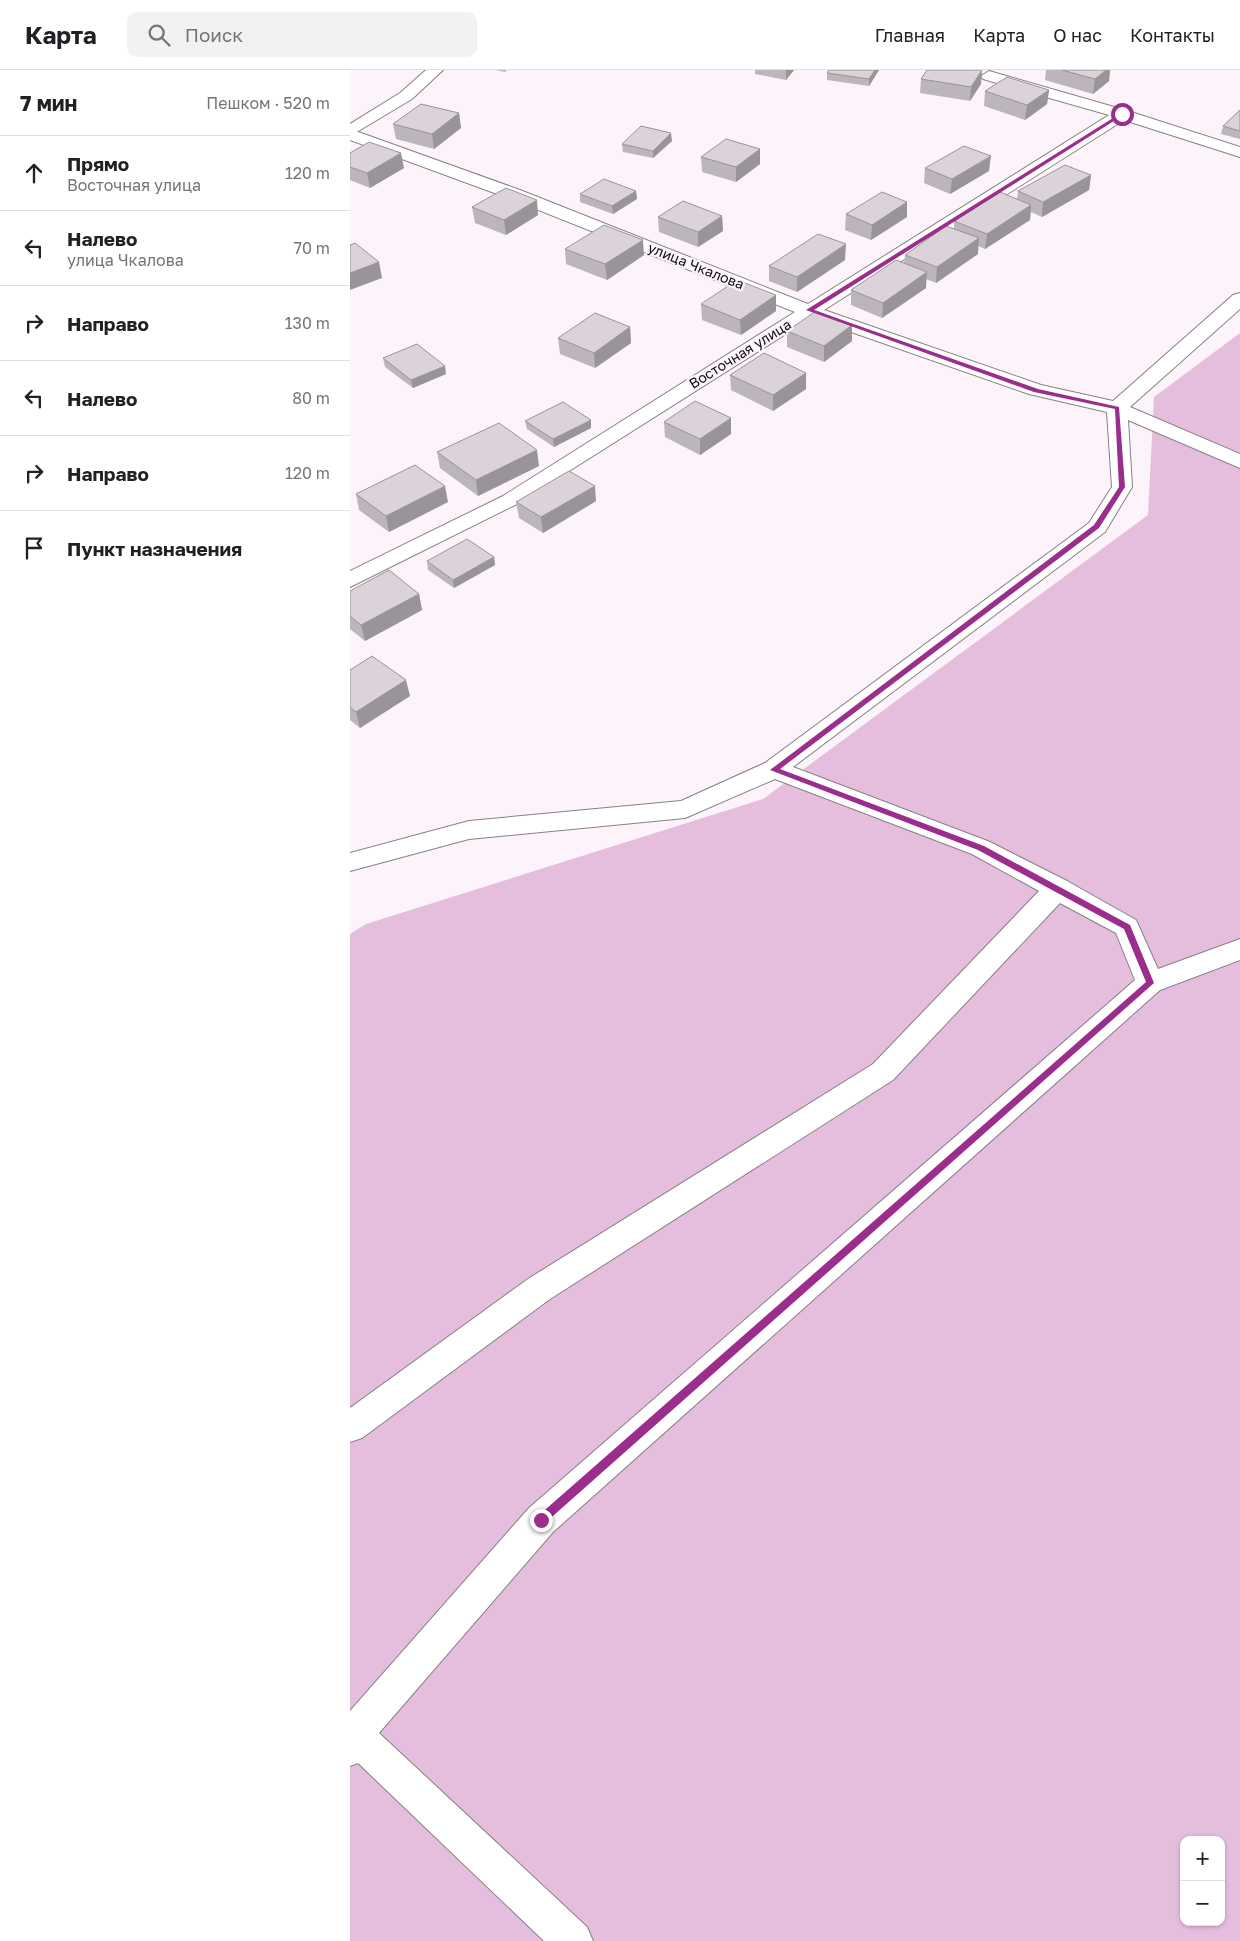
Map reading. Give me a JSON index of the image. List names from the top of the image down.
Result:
{
  "streets": {
    "street": ["улица Чкалова", "Восточная улица"]
  },
  "crossings": [
    ["улица Чкалова", "Восточная улица"]
  ],
  "page": {
    "header": "Карта",
    "search": "Поиск",
    "nav": [
      "Главная",
      "Карта",
      "О нас",
      "Контакты"
    ],
    "heading": ["7 мин", "Пешком · 520 m"],
    "list": [
      ["Прямо", "Восточная улица", "120 m"],
      ["Налево", "улица Чкалова", "70 m"],
      ["Направо", "130 m"],
      ["Налево", "80 m"],
      ["Направо", "120 m"],
      "Пункт назначения"
    ],
    "map_buttons": ["+", "−"]
  }
}
